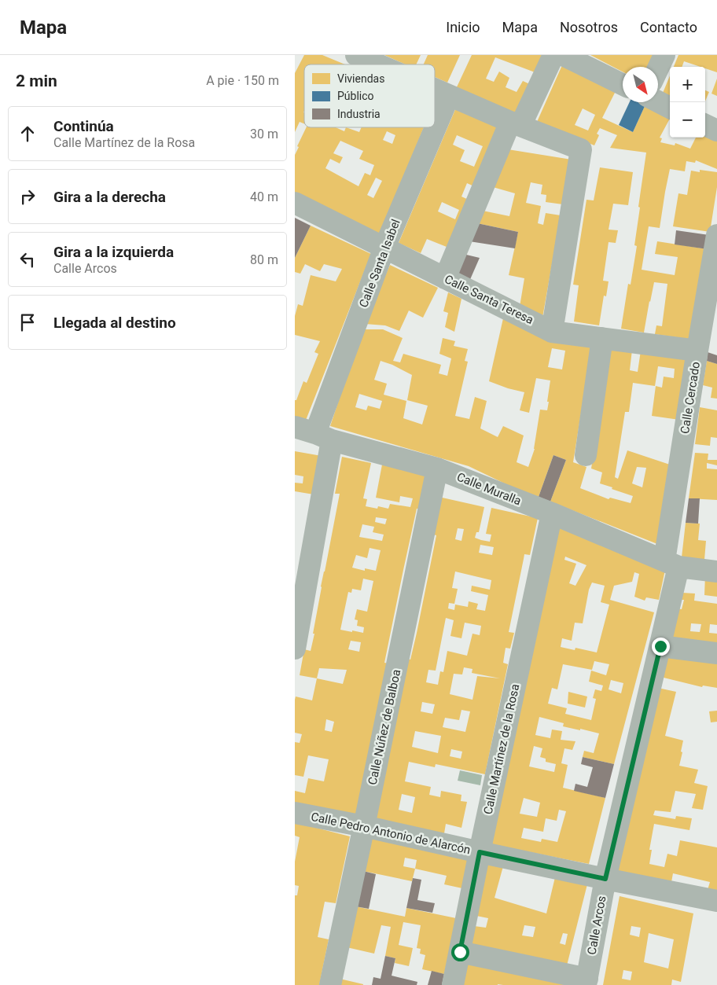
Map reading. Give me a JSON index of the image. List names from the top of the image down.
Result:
{
  "streets": {
    "street": [
      "Calle Santa Isabel",
      "Calle Santa Teresa",
      "Calle Cercado",
      "Calle Muralla",
      "Calle Núñez de Balboa",
      "Calle Martínez de la Rosa",
      "Calle Pedro Antonio de Alarcón",
      "Calle Arcos"
    ]
  },
  "crossings": [
    ["Calle Santa Isabel", "Calle Santa Teresa"],
    ["Calle Santa Isabel", "Calle Muralla"],
    ["Calle Santa Teresa", "Calle Cercado"],
    ["Calle Cercado", "Calle Muralla"],
    ["Calle Cercado", "Calle Arcos"],
    ["Calle Muralla", "Calle Núñez de Balboa"],
    ["Calle Muralla", "Calle Martínez de la Rosa"],
    ["Calle Muralla", "Calle Arcos"],
    ["Calle Núñez de Balboa", "Calle Pedro Antonio de Alarcón"],
    ["Calle Martínez de la Rosa", "Calle Pedro Antonio de Alarcón"],
    ["Calle Pedro Antonio de Alarcón", "Calle Arcos"]
  ],
  "legend": ["Viviendas", "Público", "Industria"],
  "north": "bottom right",
  "page": {
    "header": "Mapa",
    "nav": [
      "Inicio",
      "Mapa",
      "Nosotros",
      "Contacto"
    ],
    "heading": ["2 min", "A pie · 150 m"],
    "map_buttons": ["+", "−"],
    "list": [
      ["Continúa", "Calle Martínez de la Rosa", "30 m"],
      ["Gira a la derecha", "40 m"],
      ["Gira a la izquierda", "Calle Arcos", "80 m"],
      "Llegada al destino"
    ]
  }
}
